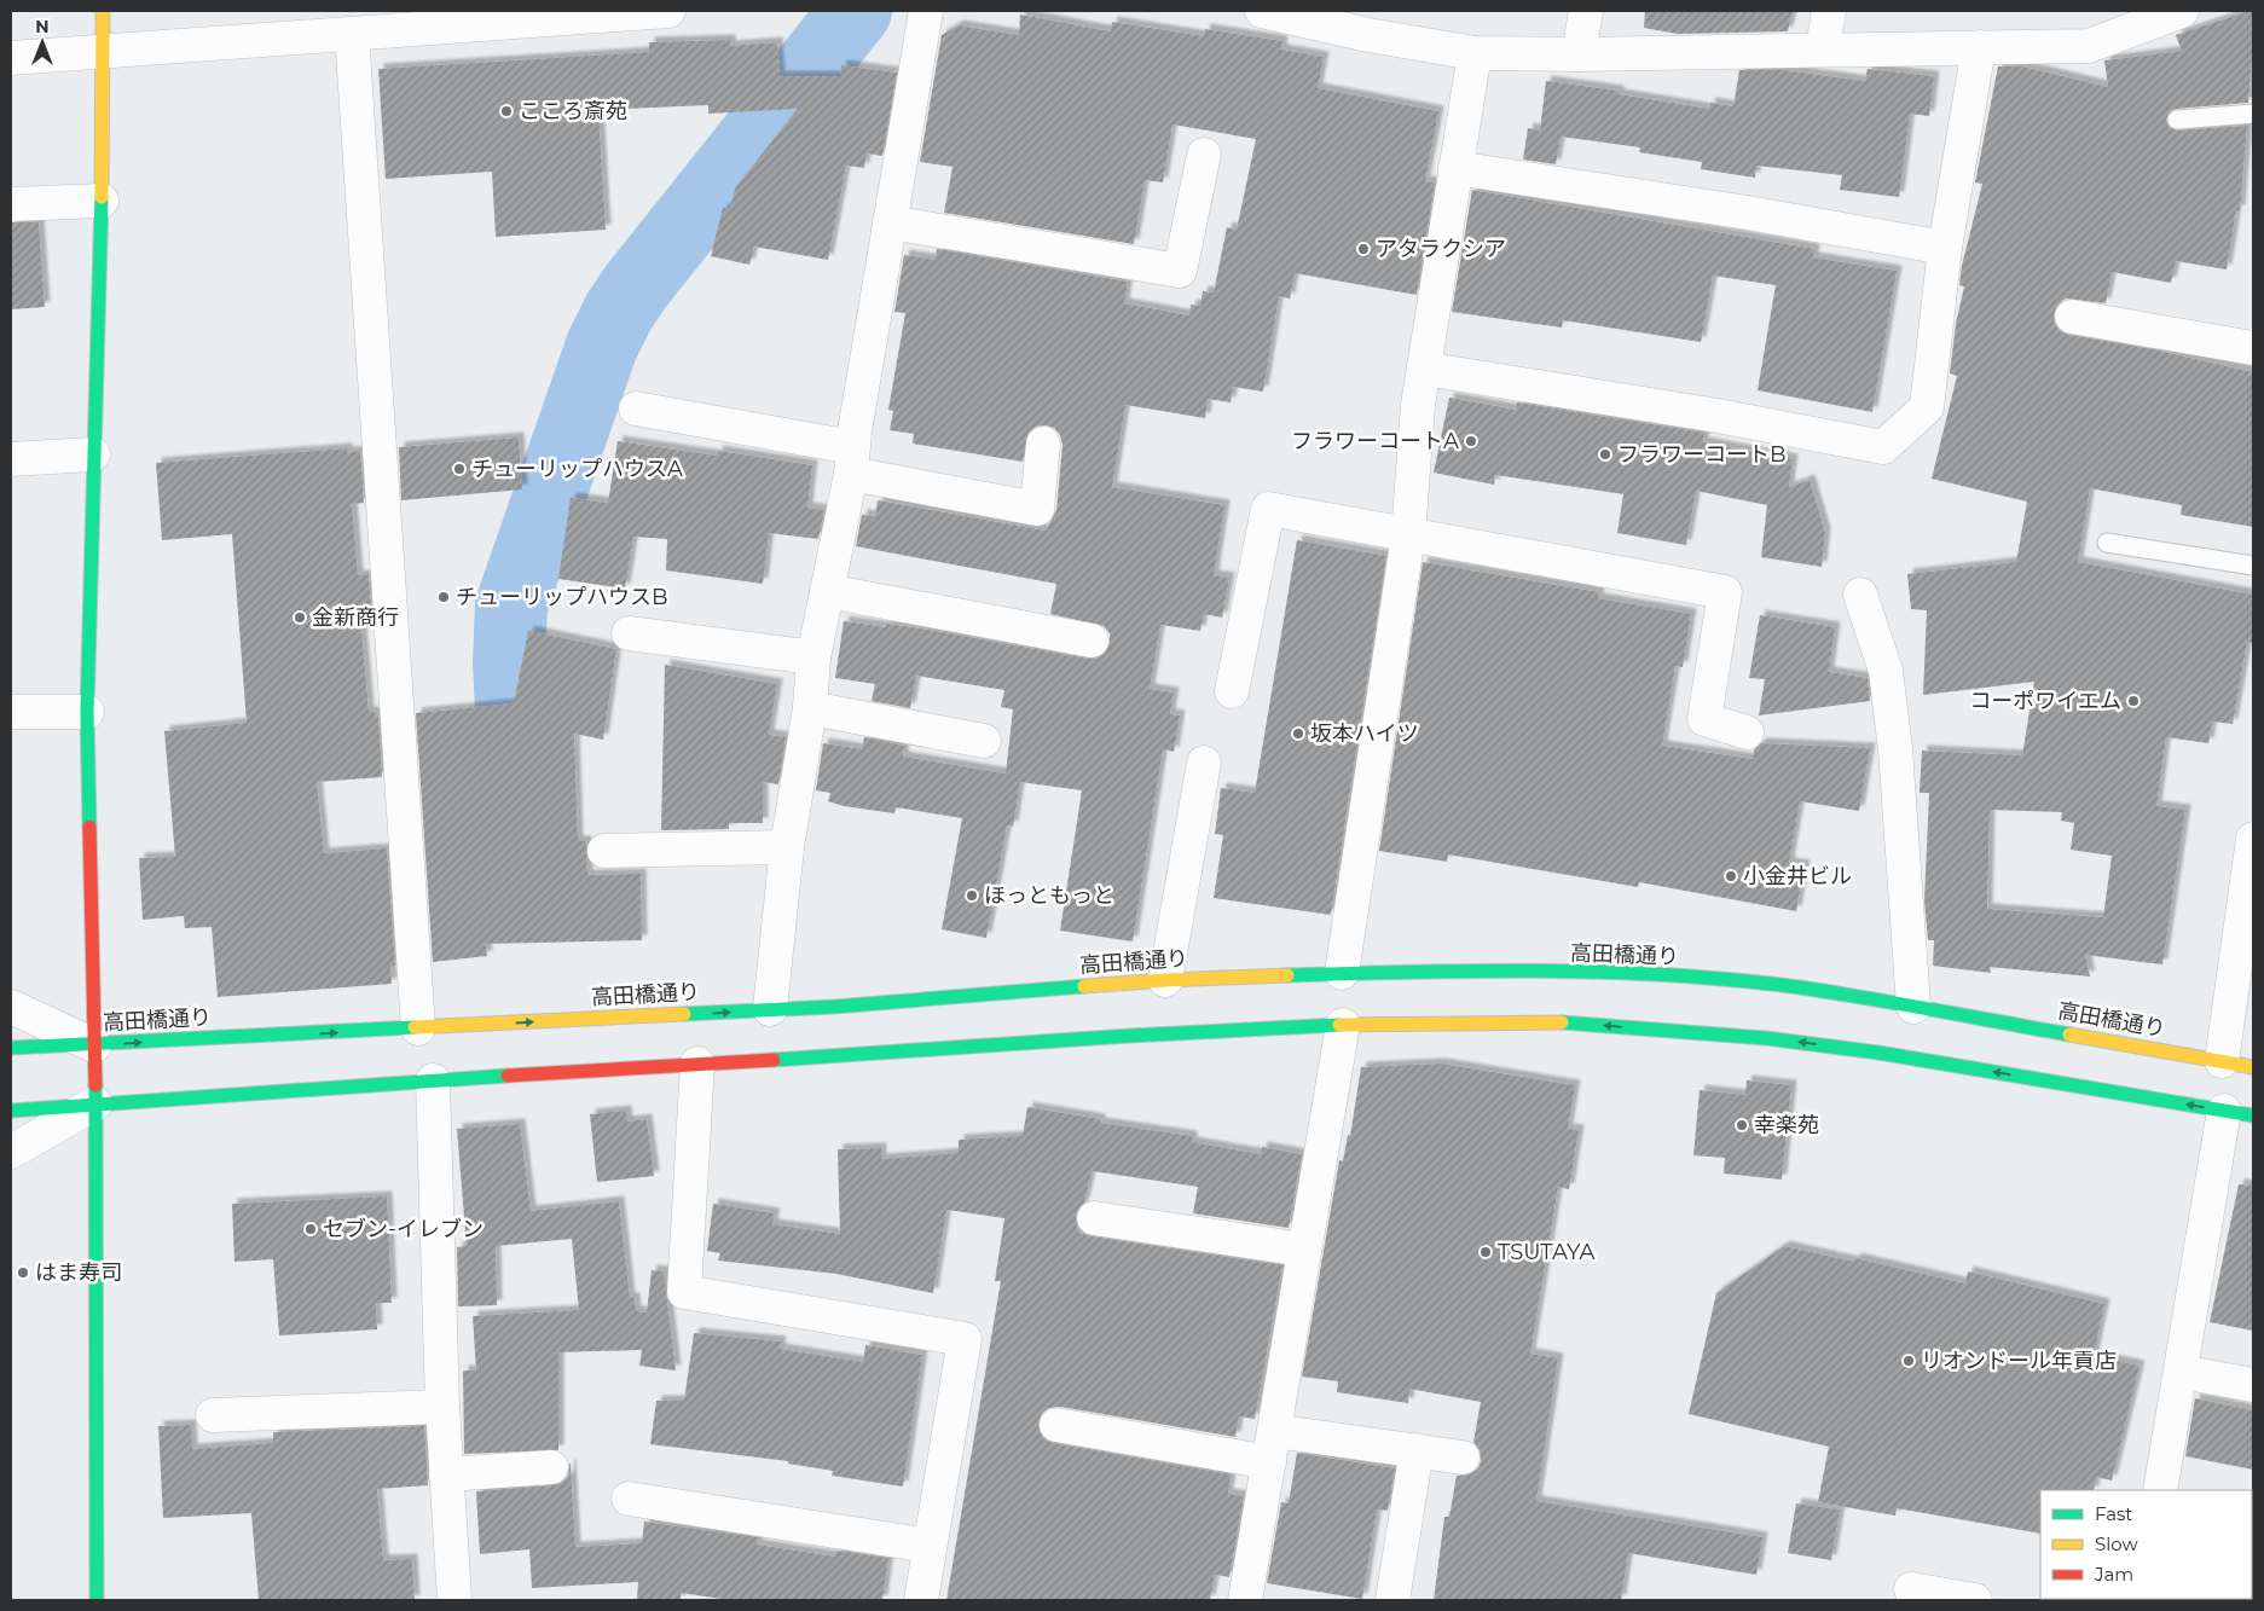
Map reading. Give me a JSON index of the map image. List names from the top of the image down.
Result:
{
  "streets": {
    "main road": ["高田橋通り"]
  },
  "places": [
    "こころ斎苑",
    "アタラクシア",
    "フラワーコートA",
    "フラワーコートB",
    "チューリップハウスA",
    "チューリップハウスB",
    "金新商行",
    "コーポワイエム",
    "坂本ハイツ",
    "小金井ビル",
    "ほっともっと",
    "幸楽苑",
    "セブン-イレブン",
    "TSUTAYA",
    "はま寿司",
    "リオンドール年貢店"
  ],
  "legend": ["Fast", "Slow", "Jam"],
  "north": "top"
}
